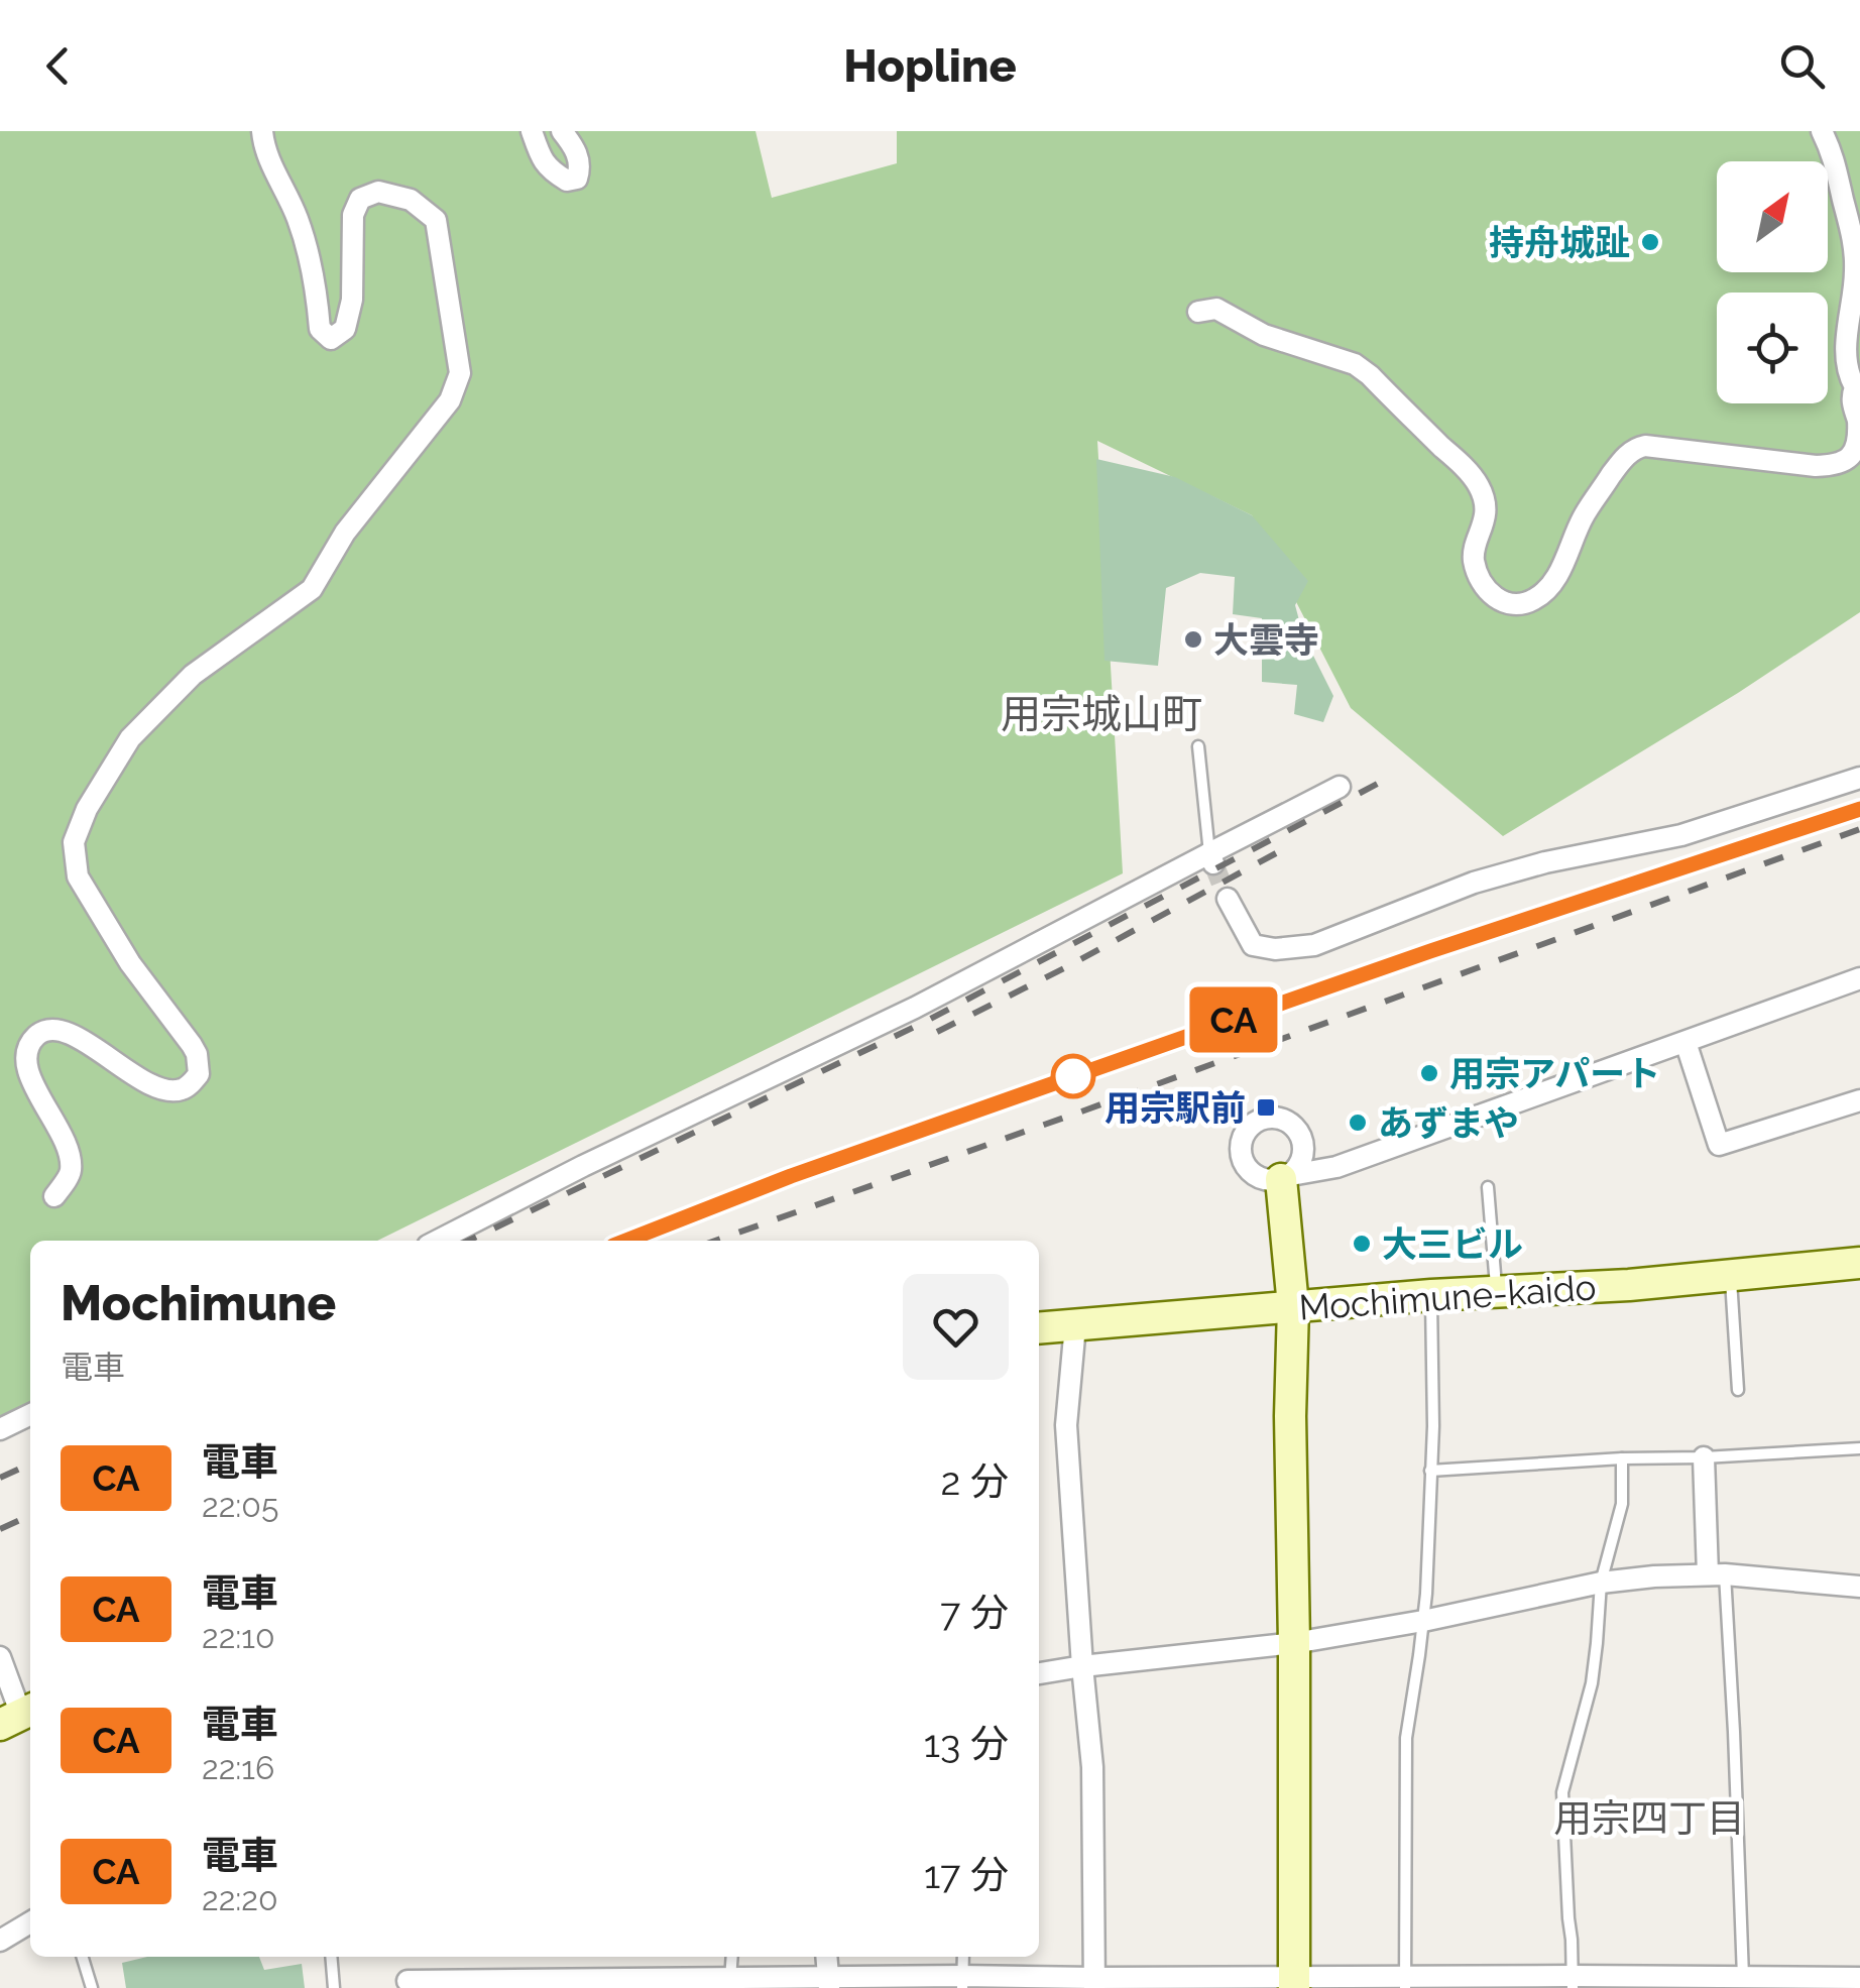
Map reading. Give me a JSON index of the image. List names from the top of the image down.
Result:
{
  "streets": {
    "main road": ["Mochimune-kaido"]
  },
  "districts": ["用宗城山町", "用宗四丁目"],
  "places": {
    "other": [
      "持舟城趾",
      "大雲寺",
      "用宗アパート",
      "あずまや",
      "大三ビル"
    ],
    "transit": ["用宗駅前"]
  },
  "north": "top right",
  "page": {
    "header": "Hopline",
    "on_map": "CA",
    "heading": ["Mochimune", "電車"],
    "list": [
      {
        "mark": "CA",
        "name": "電車",
        "note": "22:05",
        "value": "2 分"
      },
      {
        "mark": "CA",
        "name": "電車",
        "note": "22:10",
        "value": "7 分"
      },
      {
        "mark": "CA",
        "name": "電車",
        "note": "22:16",
        "value": "13 分"
      },
      {
        "mark": "CA",
        "name": "電車",
        "note": "22:20",
        "value": "17 分"
      }
    ]
  }
}
